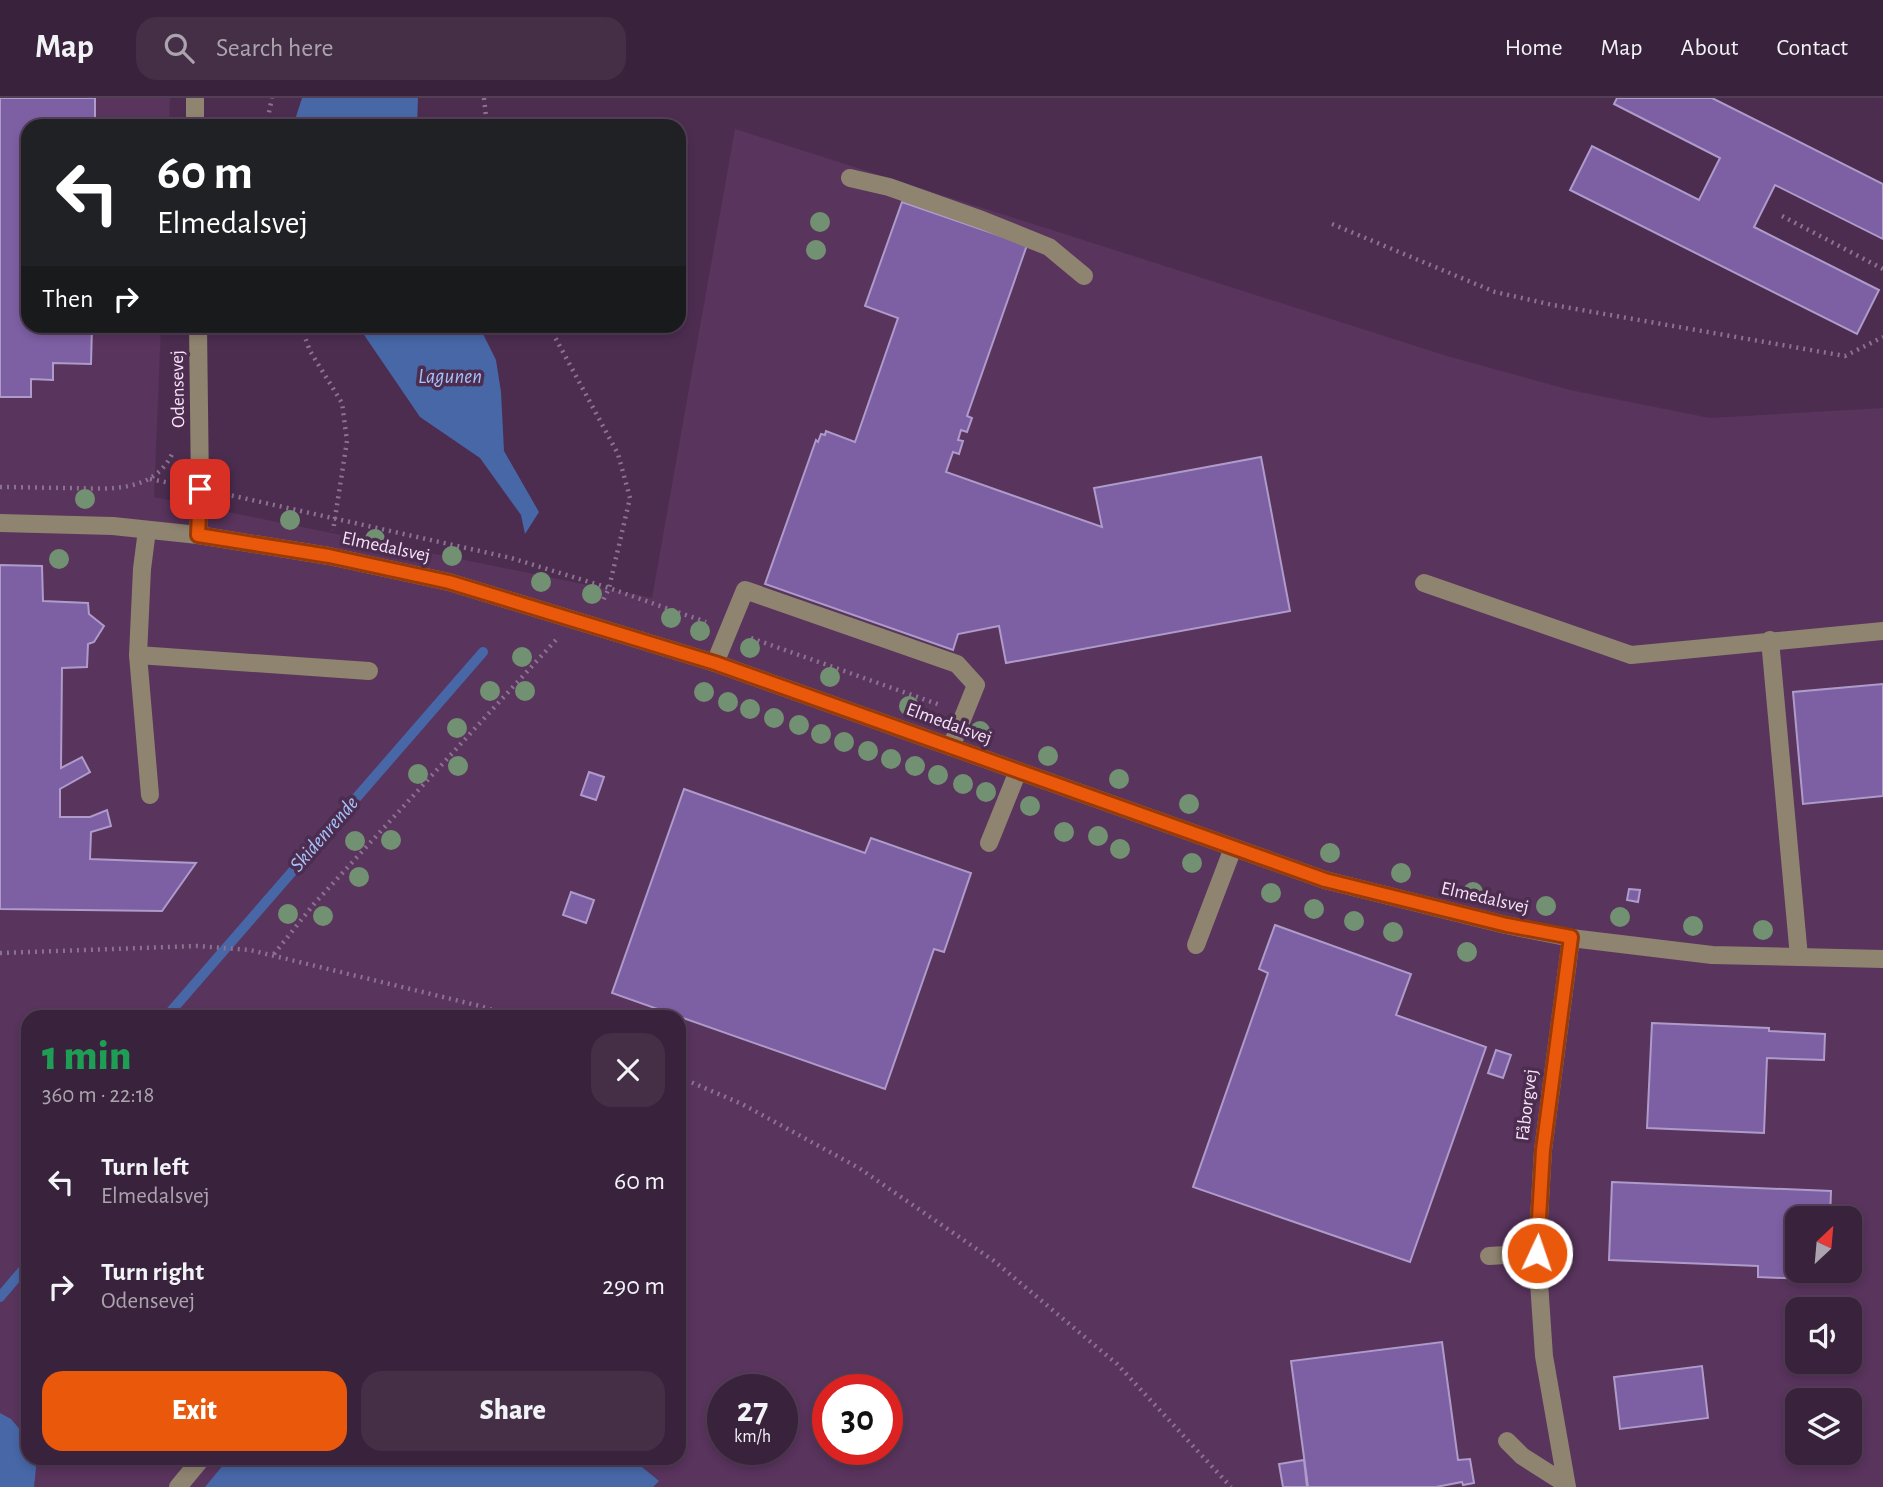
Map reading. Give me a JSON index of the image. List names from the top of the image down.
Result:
{
  "streets": {
    "street": ["Odensevej", "Elmedalsvej", "Fåborgvej"]
  },
  "crossings": [
    ["Odensevej", "Elmedalsvej"],
    ["Elmedalsvej", "Fåborgvej"]
  ],
  "water": ["Lagunen", "Skidenrende"],
  "north": "top right",
  "page": {
    "header": "Map",
    "search": "Search here",
    "nav": [
      "Home",
      "Map",
      "About",
      "Contact"
    ],
    "turn": ["60 m", "Elmedalsvej"],
    "then": "Then",
    "heading": ["1 min", "360 m · 22:18"],
    "list": [
      {
        "name": "Turn left",
        "note": "Elmedalsvej",
        "value": "60 m"
      },
      {
        "name": "Turn right",
        "note": "Odensevej",
        "value": "290 m"
      }
    ],
    "buttons": ["Exit", "Share"],
    "speed": "27 km/h",
    "limit": "30"
  }
}
